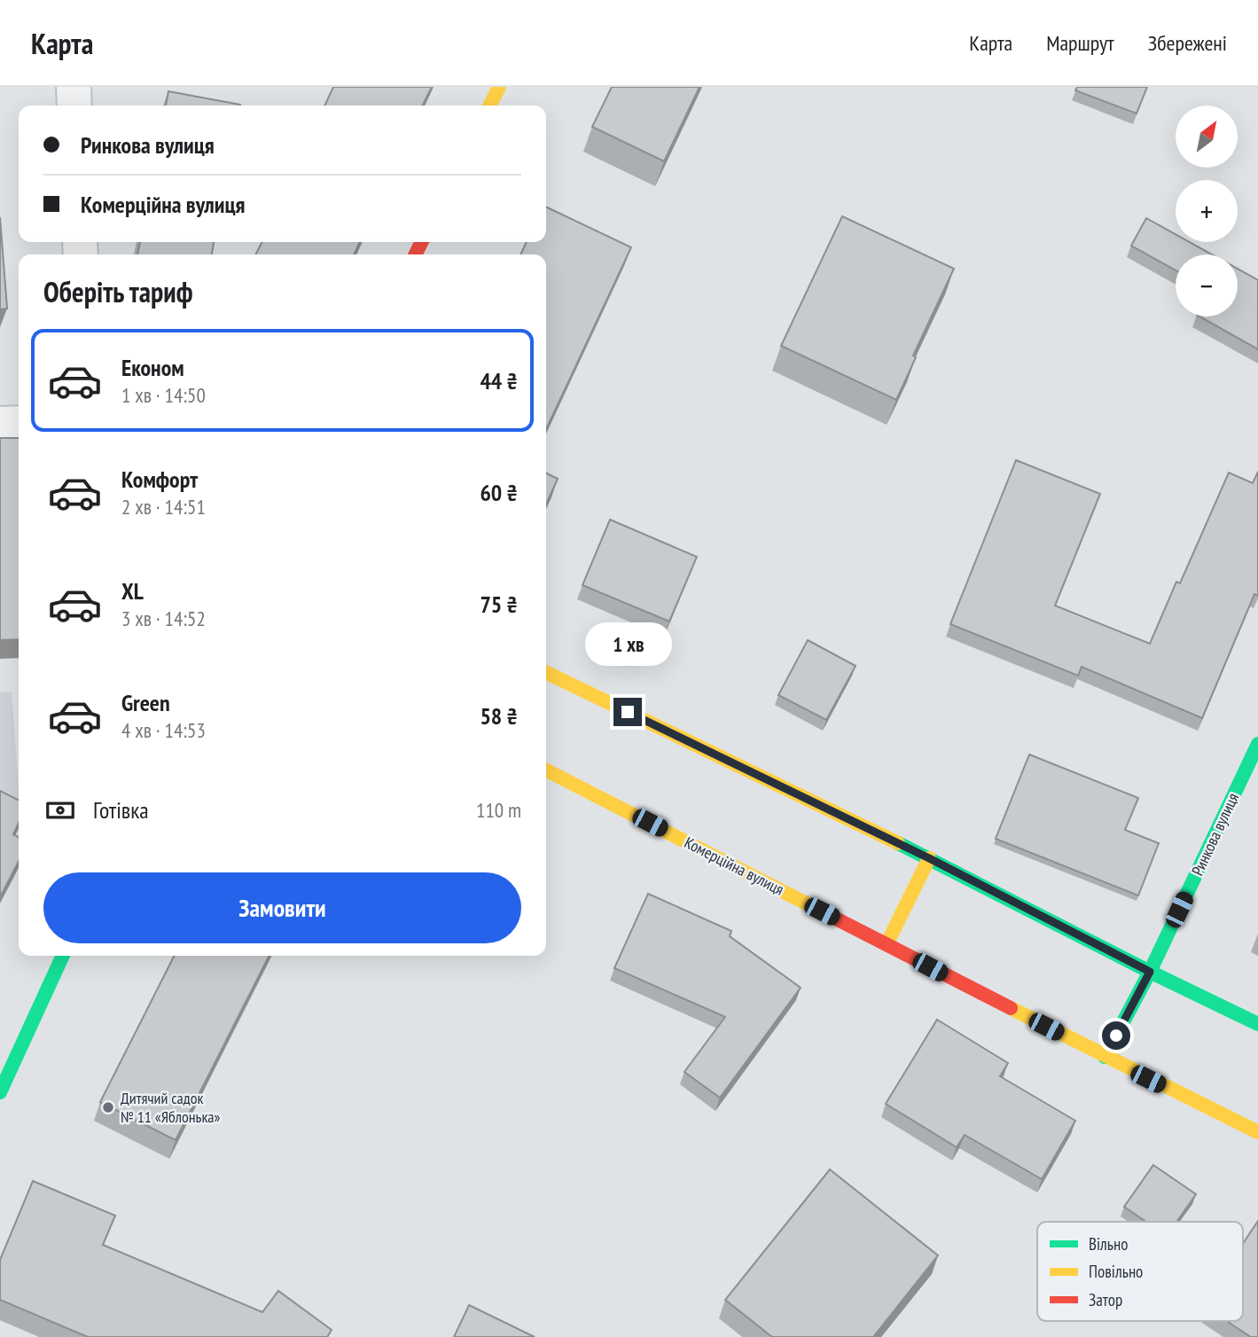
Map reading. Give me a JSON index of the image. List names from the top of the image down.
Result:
{
  "streets": {
    "street": ["Ринкова вулиця", "Комерційна вулиця"]
  },
  "crossings": [
    ["Ринкова вулиця", "Комерційна вулиця"]
  ],
  "places": ["Дитячий садок № 11 «Яблонька»"],
  "legend": ["Вільно", "Повільно", "Затор"],
  "north": "top right",
  "page": {
    "header": "Карта",
    "nav": ["Карта", "Маршрут", "Збережені"],
    "map_buttons": ["+", "−"],
    "banner": ["Ринкова вулиця", "Комерційна вулиця"],
    "heading": "Оберіть тариф",
    "list": [
      {
        "name": "Економ",
        "note": "1 хв · 14:50",
        "value": "44 ₴"
      },
      {
        "name": "Комфорт",
        "note": "2 хв · 14:51",
        "value": "60 ₴"
      },
      {
        "name": "XL",
        "note": "3 хв · 14:52",
        "value": "75 ₴"
      },
      {
        "name": "Green",
        "note": "4 хв · 14:53",
        "value": "58 ₴"
      }
    ],
    "bubble": "1 хв",
    "pay": ["Готівка", "110 m"],
    "buttons": "Замовити"
  }
}
